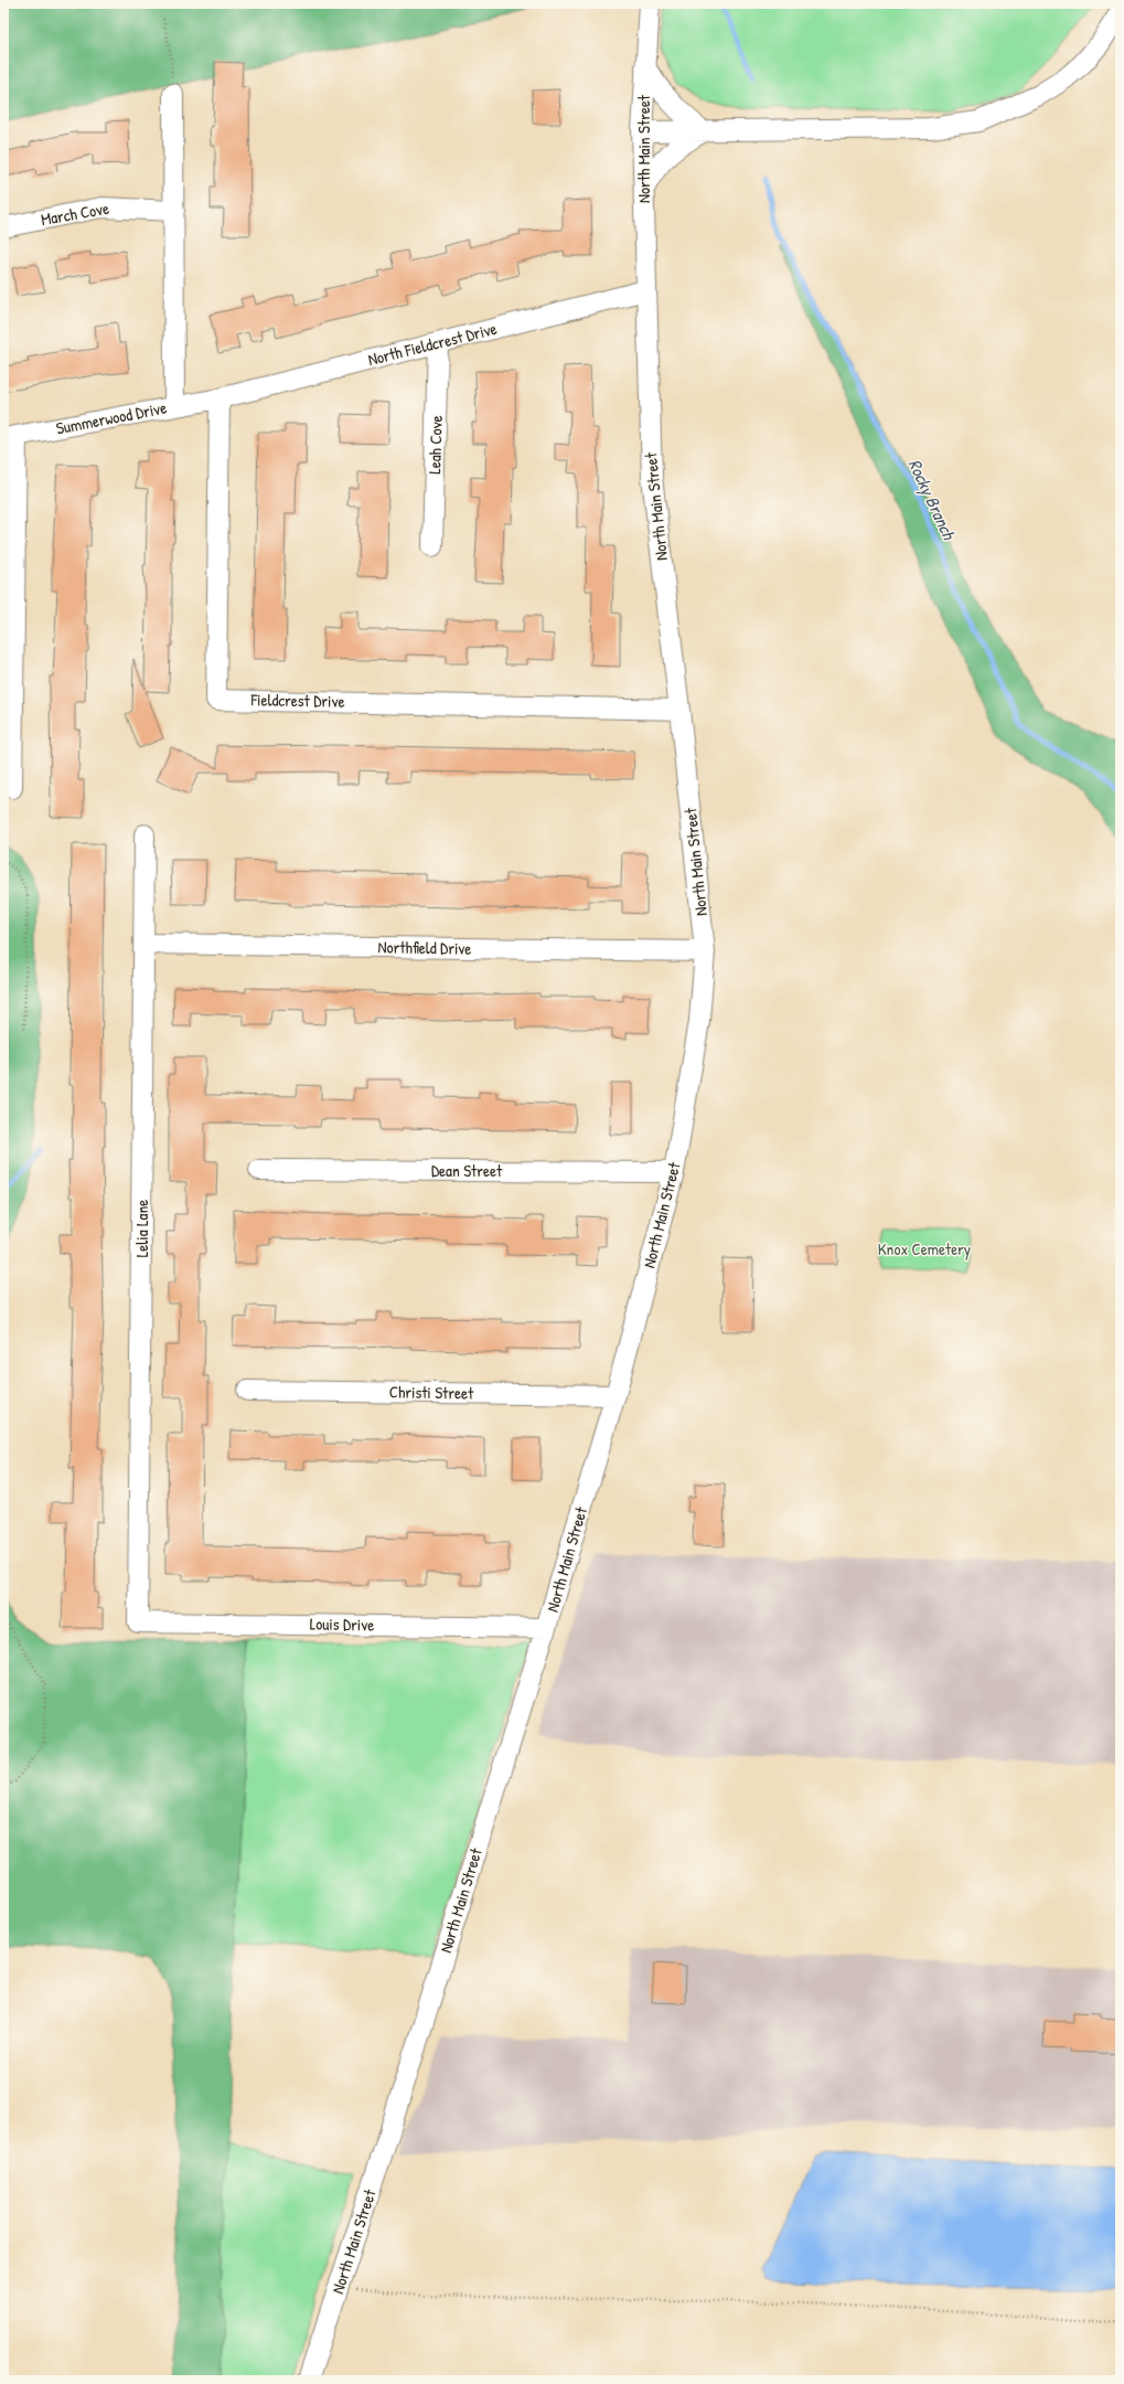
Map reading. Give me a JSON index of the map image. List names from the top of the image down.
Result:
{
  "streets": {
    "street": [
      "North Main Street",
      "March Cove",
      "North Fieldcrest Drive",
      "Summerwood Drive",
      "Leah Cove",
      "Fieldcrest Drive",
      "Northfield Drive",
      "Dean Street",
      "Lelia Lane",
      "Christi Street",
      "Louis Drive"
    ]
  },
  "crossings": [
    ["North Main Street", "North Fieldcrest Drive"],
    ["North Main Street", "Fieldcrest Drive"],
    ["North Main Street", "Northfield Drive"],
    ["North Main Street", "Dean Street"],
    ["North Main Street", "Christi Street"],
    ["North Main Street", "Louis Drive"],
    ["North Fieldcrest Drive", "Summerwood Drive"],
    ["North Fieldcrest Drive", "Leah Cove"],
    ["North Fieldcrest Drive", "Fieldcrest Drive"],
    ["Summerwood Drive", "Fieldcrest Drive"],
    ["Northfield Drive", "Lelia Lane"],
    ["Lelia Lane", "Louis Drive"]
  ],
  "water": ["Rocky Branch"],
  "parks": ["Knox Cemetery"]
}
